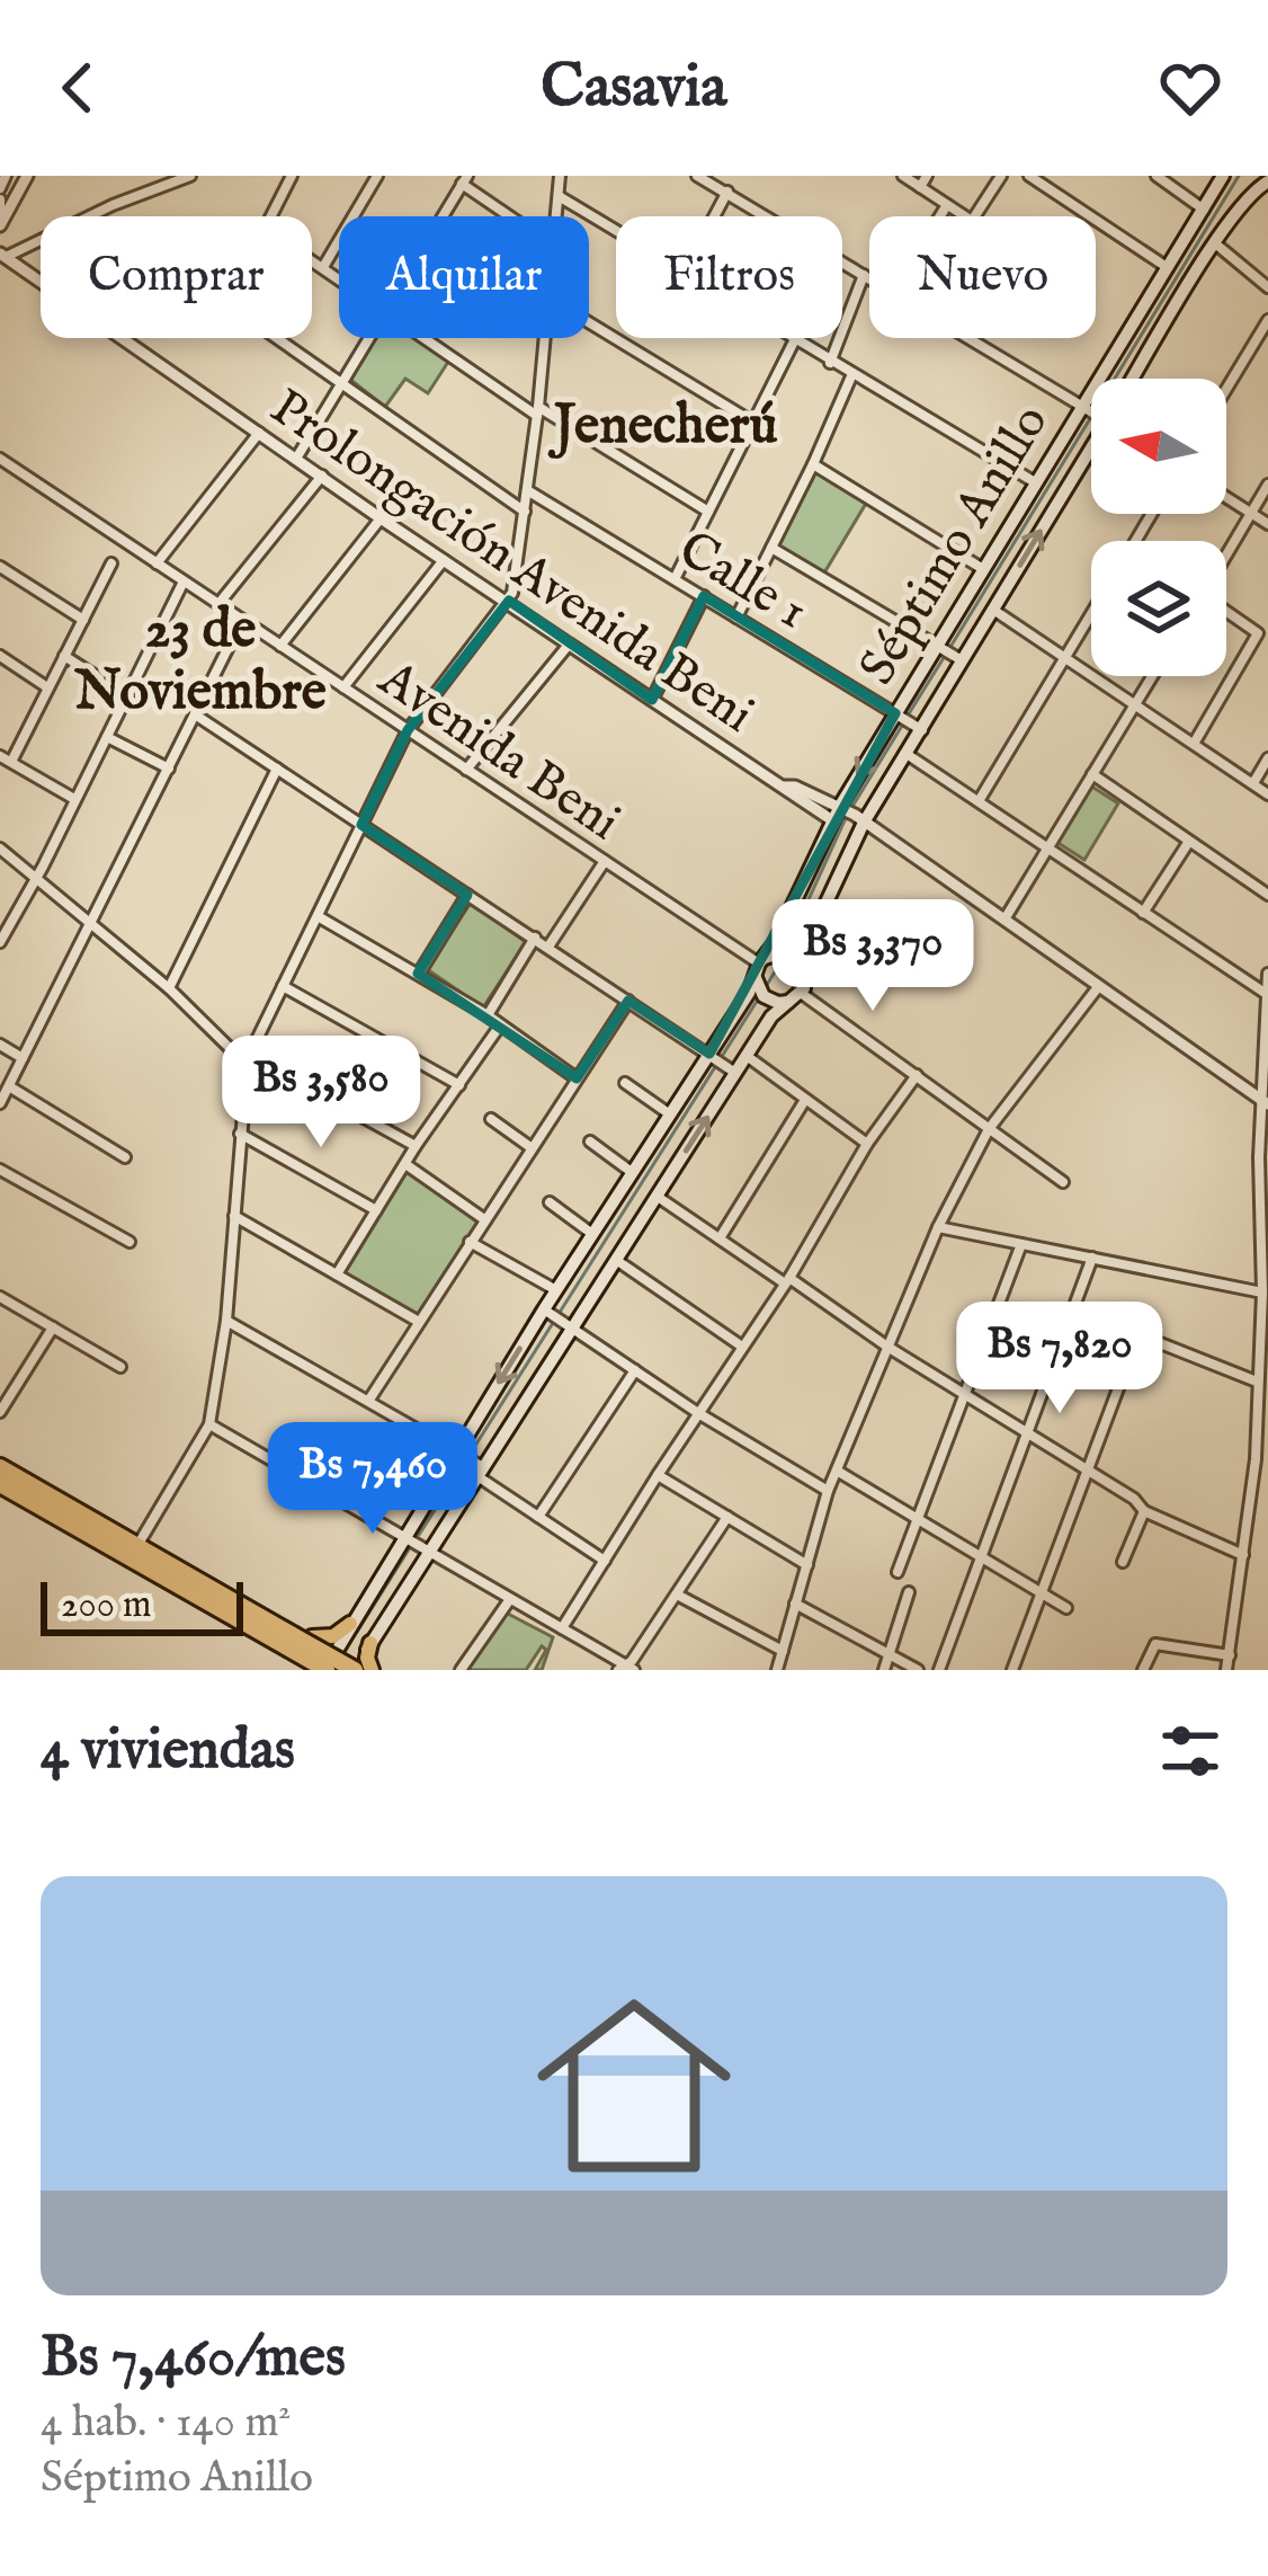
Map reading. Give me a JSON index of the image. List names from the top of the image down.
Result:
{
  "streets": {
    "main road": ["Séptimo Anillo"],
    "street": ["Prolongación Avenida Beni", "Calle 1", "Avenida Beni"]
  },
  "crossings": [
    ["Séptimo Anillo", "Prolongación Avenida Beni"],
    ["Séptimo Anillo", "Calle 1"],
    ["Séptimo Anillo", "Avenida Beni"]
  ],
  "districts": ["Jenecherú", "23 de Noviembre"],
  "scale_bar": "200 m",
  "north": "left",
  "page": {
    "header": "Casavia",
    "chip": [
      "Comprar",
      "Alquilar",
      "Filtros",
      "Nuevo"
    ],
    "price": [
      "Bs 3,370",
      "Bs 3,580",
      "Bs 7,820",
      "Bs 7,460"
    ],
    "scale": "200 m",
    "heading": "4 viviendas",
    "list": [
      {
        "name": "Bs 7,460/mes",
        "note": "4 hab. · 140 m² · Séptimo Anillo"
      }
    ]
  }
}
